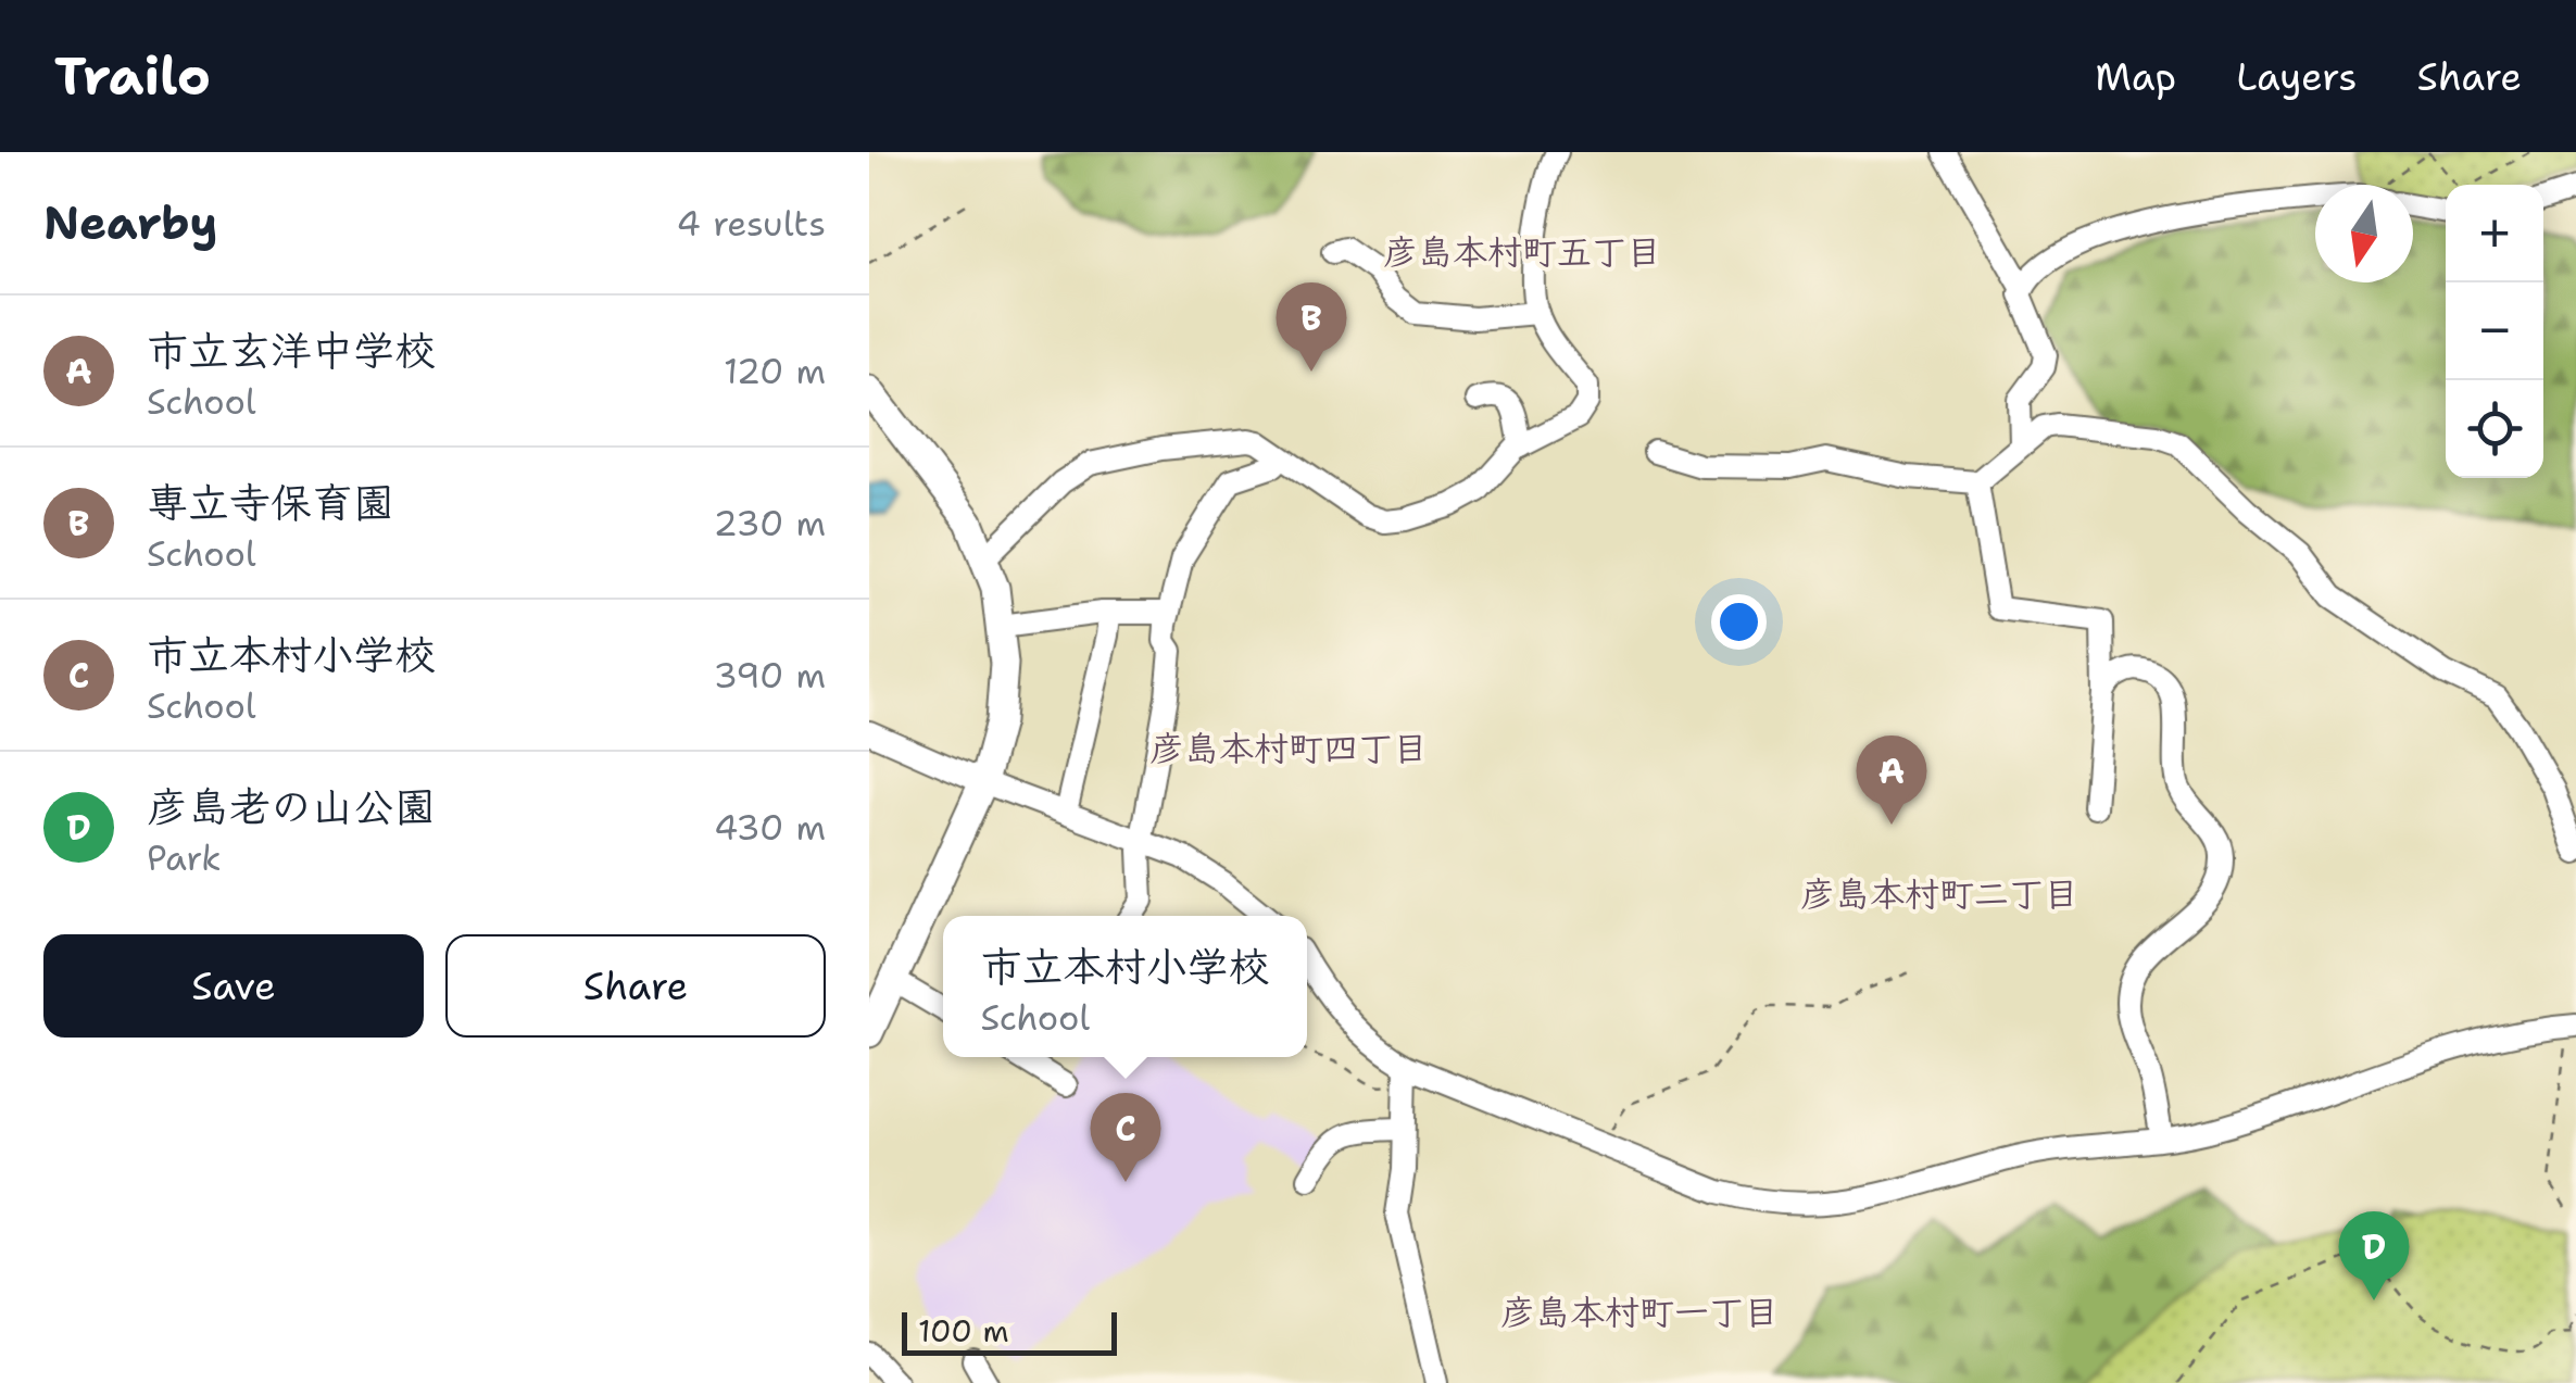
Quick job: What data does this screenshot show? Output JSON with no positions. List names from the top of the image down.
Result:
{
  "districts": [
    "彦島本村町五丁目",
    "彦島本村町四丁目",
    "彦島本村町二丁目",
    "彦島本村町一丁目"
  ],
  "scale_bar": "100 m",
  "north": "bottom",
  "page": {
    "header": "Trailo",
    "nav": ["Map", "Layers", "Share"],
    "heading": ["Nearby", "4 results"],
    "map_buttons": ["+", "−"],
    "pins": [
      "B",
      "A",
      "C",
      "D"
    ],
    "list": [
      {
        "mark": "A",
        "name": "市立玄洋中学校",
        "note": "School",
        "value": "120 m"
      },
      {
        "mark": "B",
        "name": "専立寺保育園",
        "note": "School",
        "value": "230 m"
      },
      {
        "mark": "C",
        "name": "市立本村小学校",
        "note": "School",
        "value": "390 m"
      },
      {
        "mark": "D",
        "name": "彦島老の山公園",
        "note": "Park",
        "value": "430 m"
      }
    ],
    "buttons": ["Save", "Share"],
    "popup": ["市立本村小学校", "School"],
    "scale": "100 m"
  }
}
